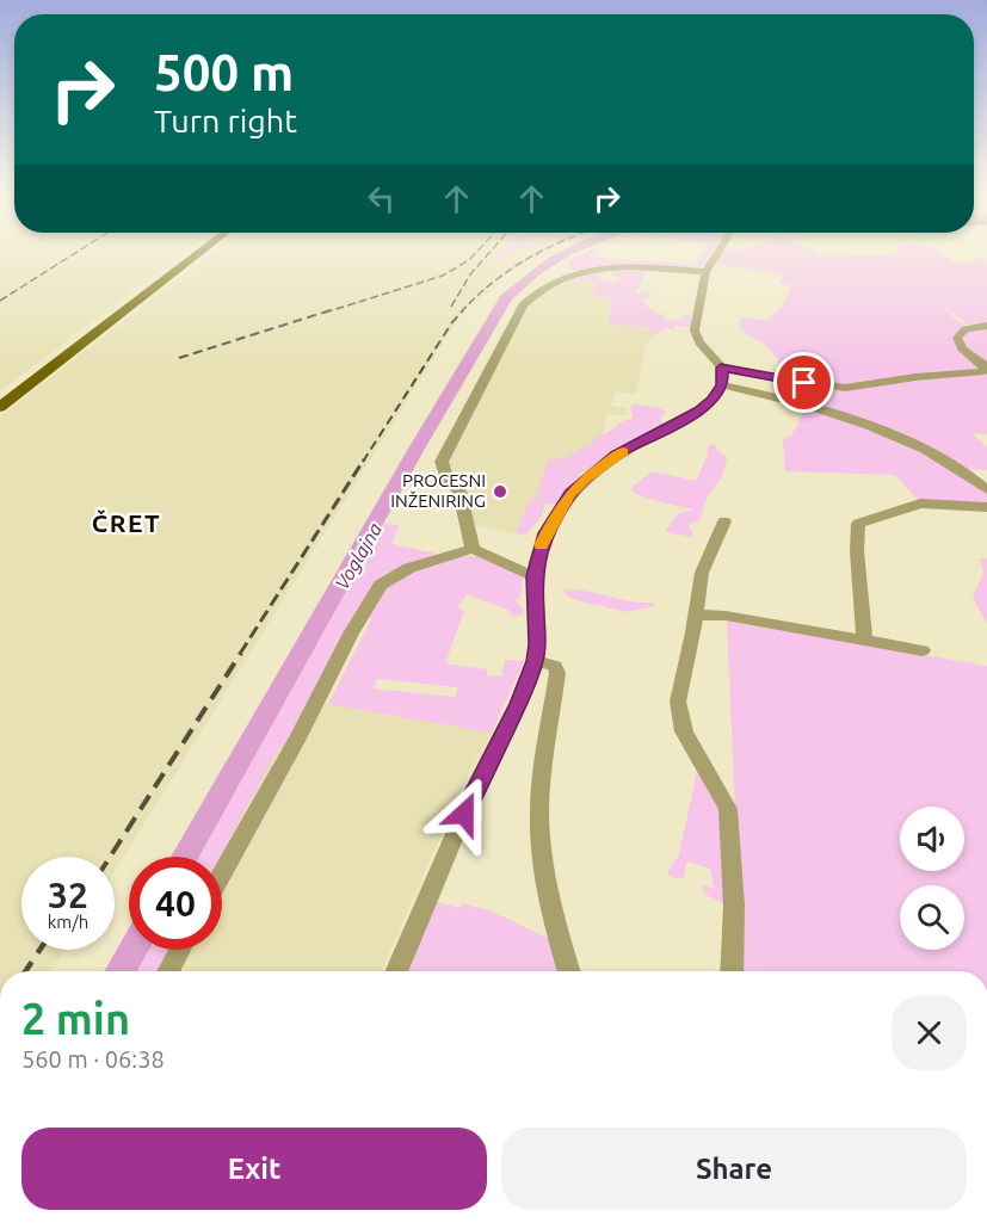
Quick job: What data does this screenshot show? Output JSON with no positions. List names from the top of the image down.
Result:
{
  "districts": ["ČRET"],
  "water": ["Voglajna"],
  "places": ["PROCESNI INŽENIRING"],
  "page": {
    "turn": ["500 m", "Turn right"],
    "speed": "32 km/h",
    "limit": "40",
    "heading": ["2 min", "560 m · 06:38"],
    "buttons": ["Exit", "Share"]
  }
}
